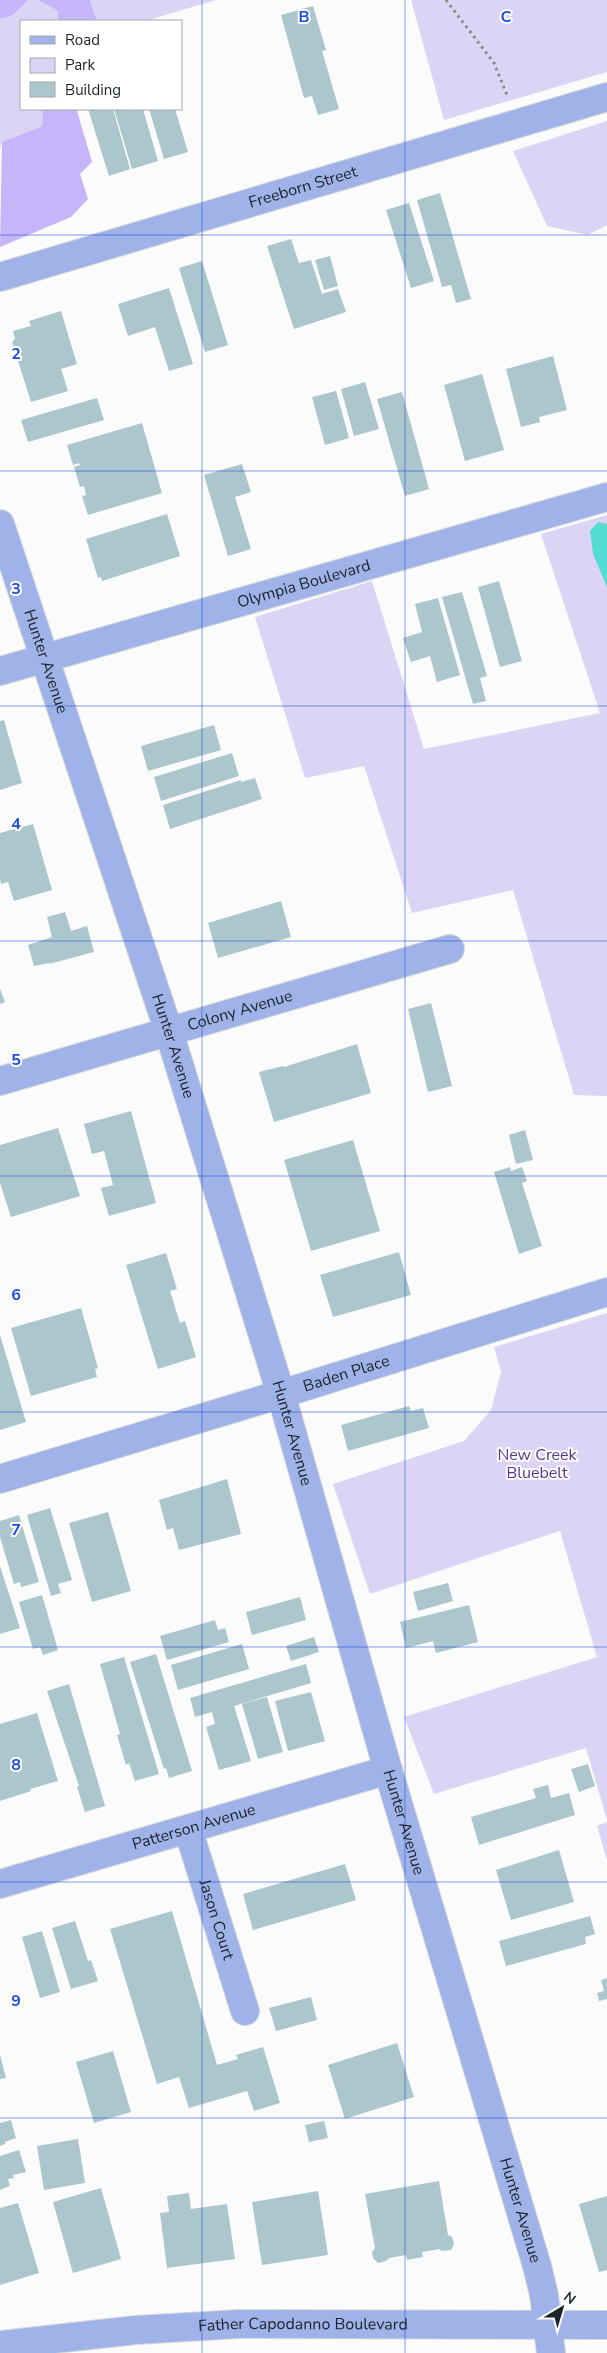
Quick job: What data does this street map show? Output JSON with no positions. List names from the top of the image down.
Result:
{
  "streets": {
    "street": [
      "Freeborn Street",
      "Olympia Boulevard",
      "Hunter Avenue",
      "Colony Avenue",
      "Baden Place",
      "Patterson Avenue",
      "Jason Court",
      "Father Capodanno Boulevard"
    ]
  },
  "crossings": [
    ["Olympia Boulevard", "Hunter Avenue"],
    ["Hunter Avenue", "Colony Avenue"],
    ["Hunter Avenue", "Baden Place"],
    ["Hunter Avenue", "Patterson Avenue"],
    ["Hunter Avenue", "Father Capodanno Boulevard"],
    ["Patterson Avenue", "Jason Court"]
  ],
  "parks": ["New Creek Bluebelt"],
  "legend": ["Road", "Park", "Building"],
  "north": "top right",
  "grid": {
    "columns": ["B", "C"],
    "rows": [
      "2",
      "3",
      "4",
      "5",
      "6",
      "7",
      "8",
      "9"
    ]
  }
}
